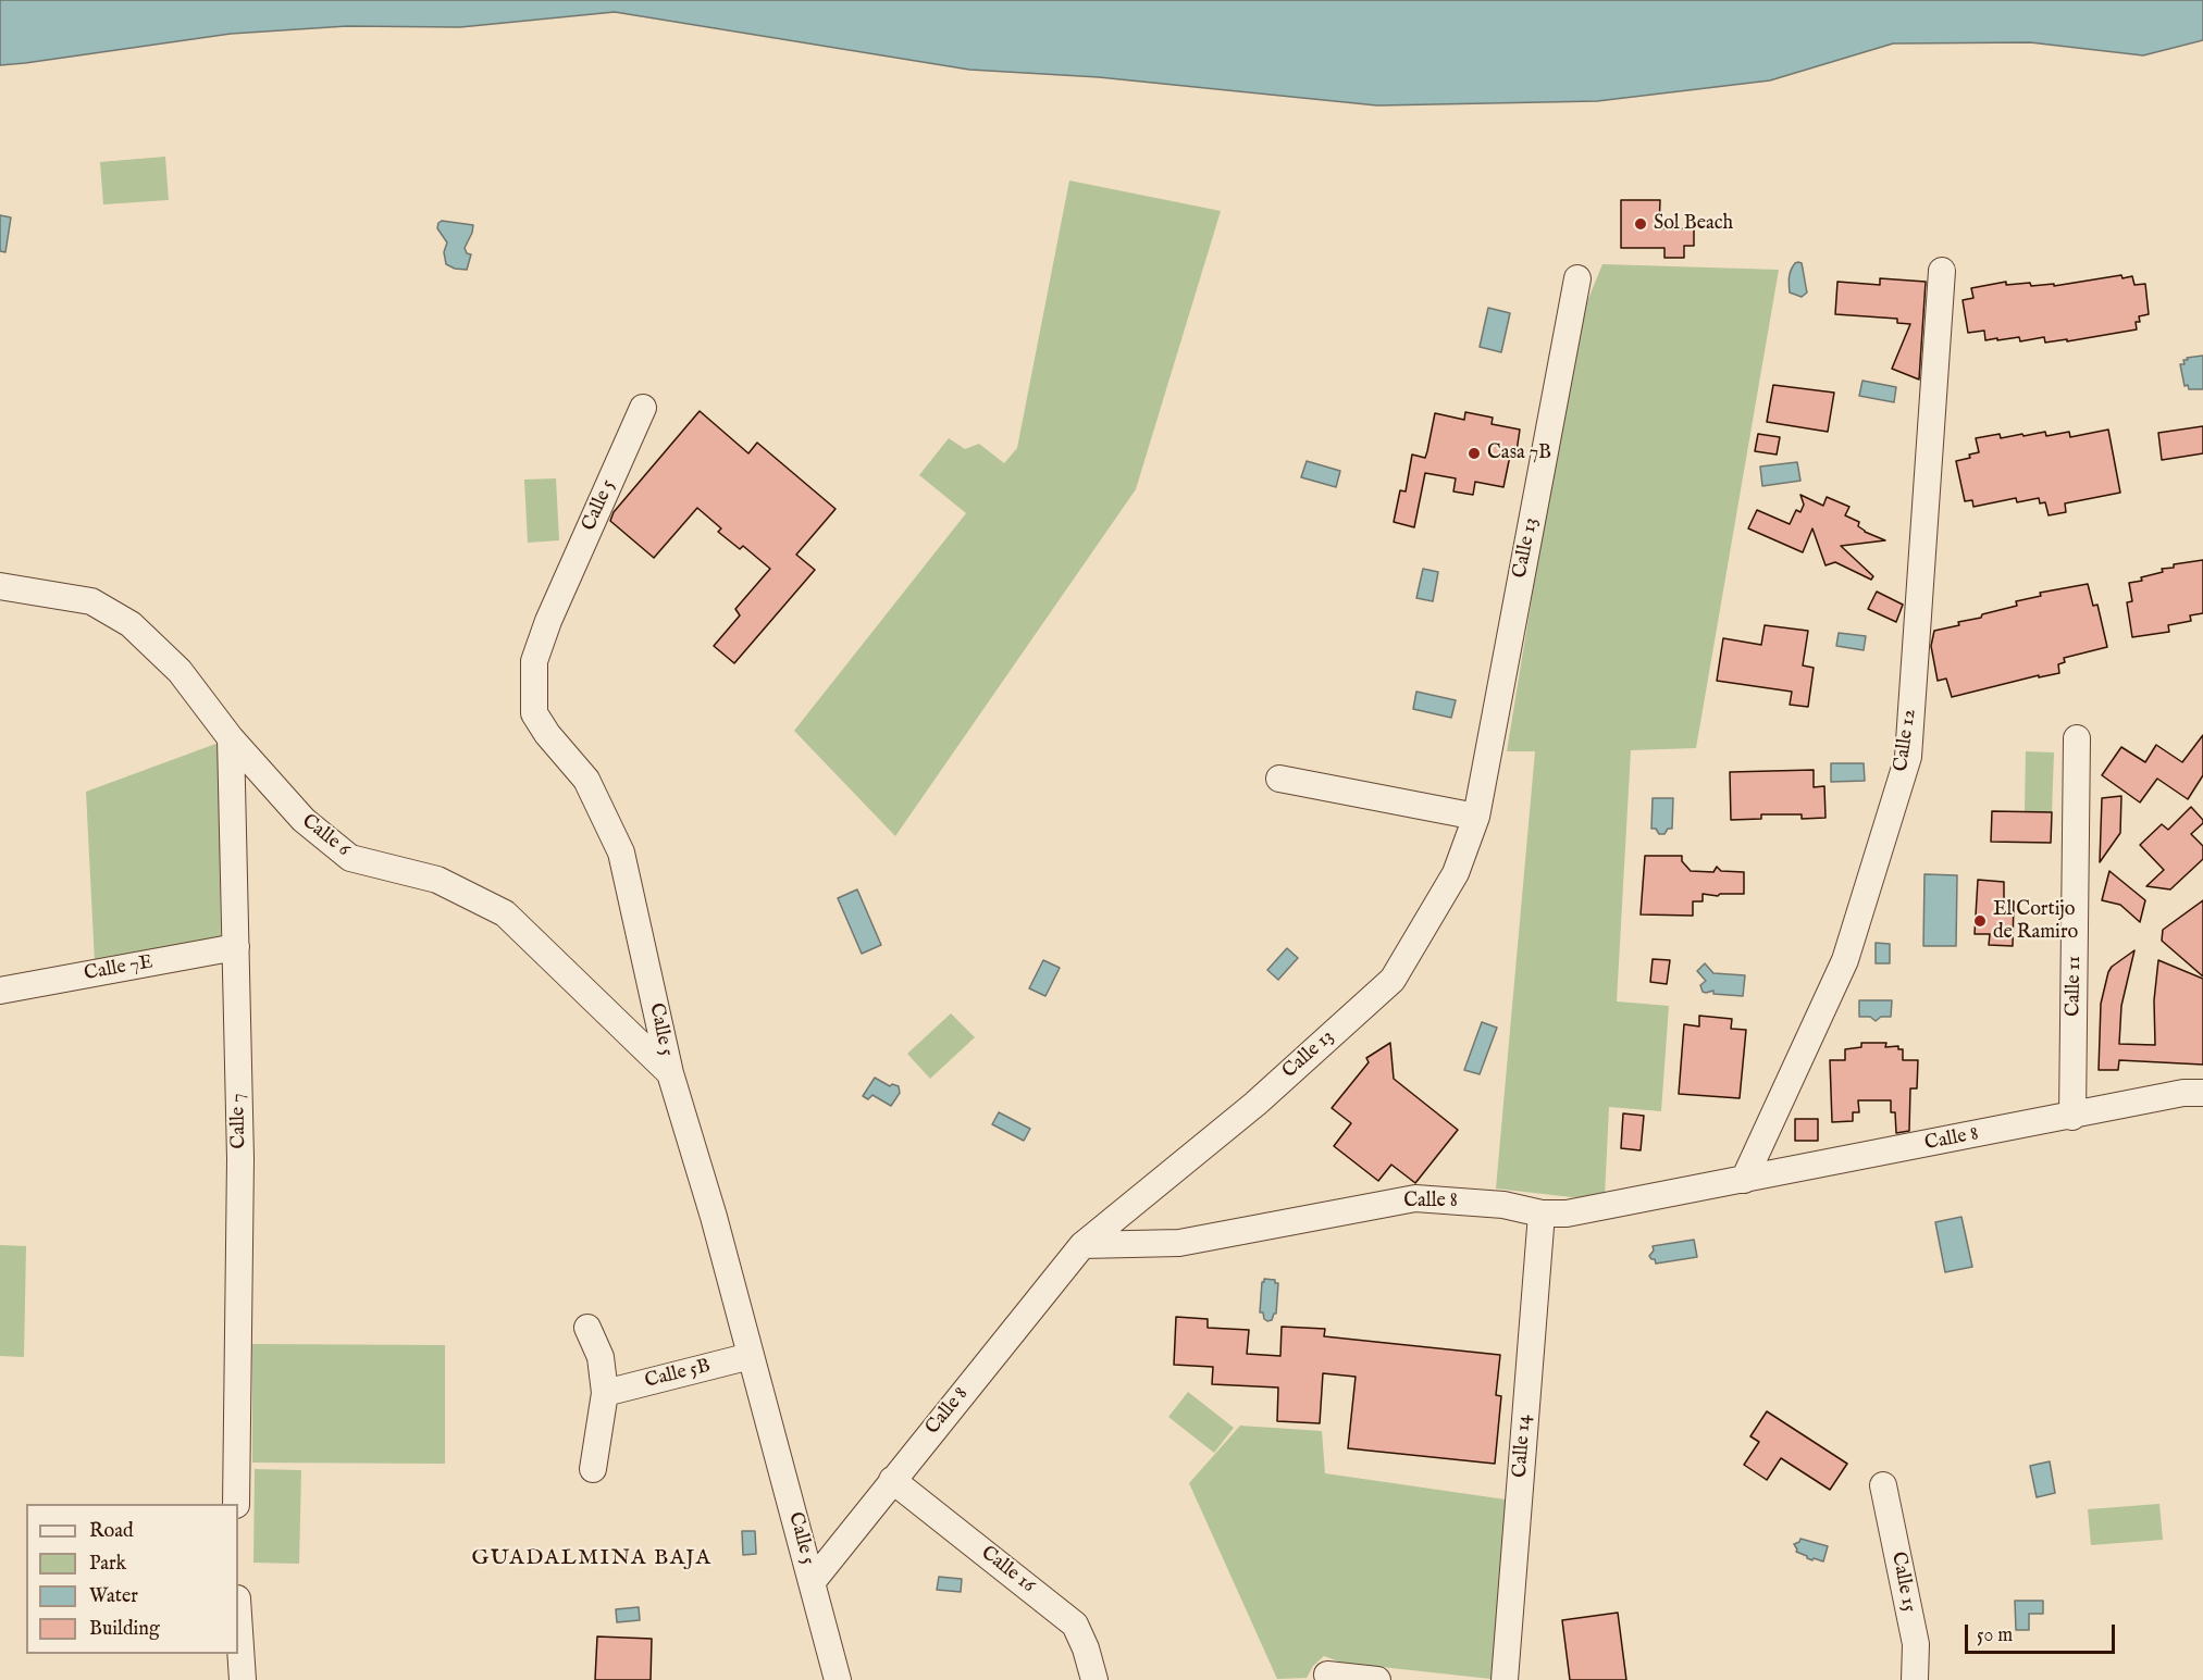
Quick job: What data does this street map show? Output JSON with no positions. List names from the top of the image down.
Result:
{
  "streets": {
    "street": [
      "Calle 5",
      "Calle 13",
      "Calle 12",
      "Calle 6",
      "Calle 7E",
      "Calle 11",
      "Calle 7",
      "Calle 8",
      "Calle 5B",
      "Calle 14",
      "Calle 16",
      "Calle 15"
    ]
  },
  "crossings": [
    ["Calle 5", "Calle 6"],
    ["Calle 5", "Calle 8"],
    ["Calle 5", "Calle 5B"],
    ["Calle 13", "Calle 8"],
    ["Calle 12", "Calle 8"],
    ["Calle 6", "Calle 7"],
    ["Calle 7E", "Calle 7"],
    ["Calle 11", "Calle 8"],
    ["Calle 8", "Calle 14"],
    ["Calle 8", "Calle 16"]
  ],
  "districts": ["GUADALMINA BAJA"],
  "places": ["Sol Beach", "Casa 7B", "El Cortijo de Ramiro"],
  "legend": [
    "Road",
    "Park",
    "Water",
    "Building"
  ],
  "scale_bar": "50 m"
}
